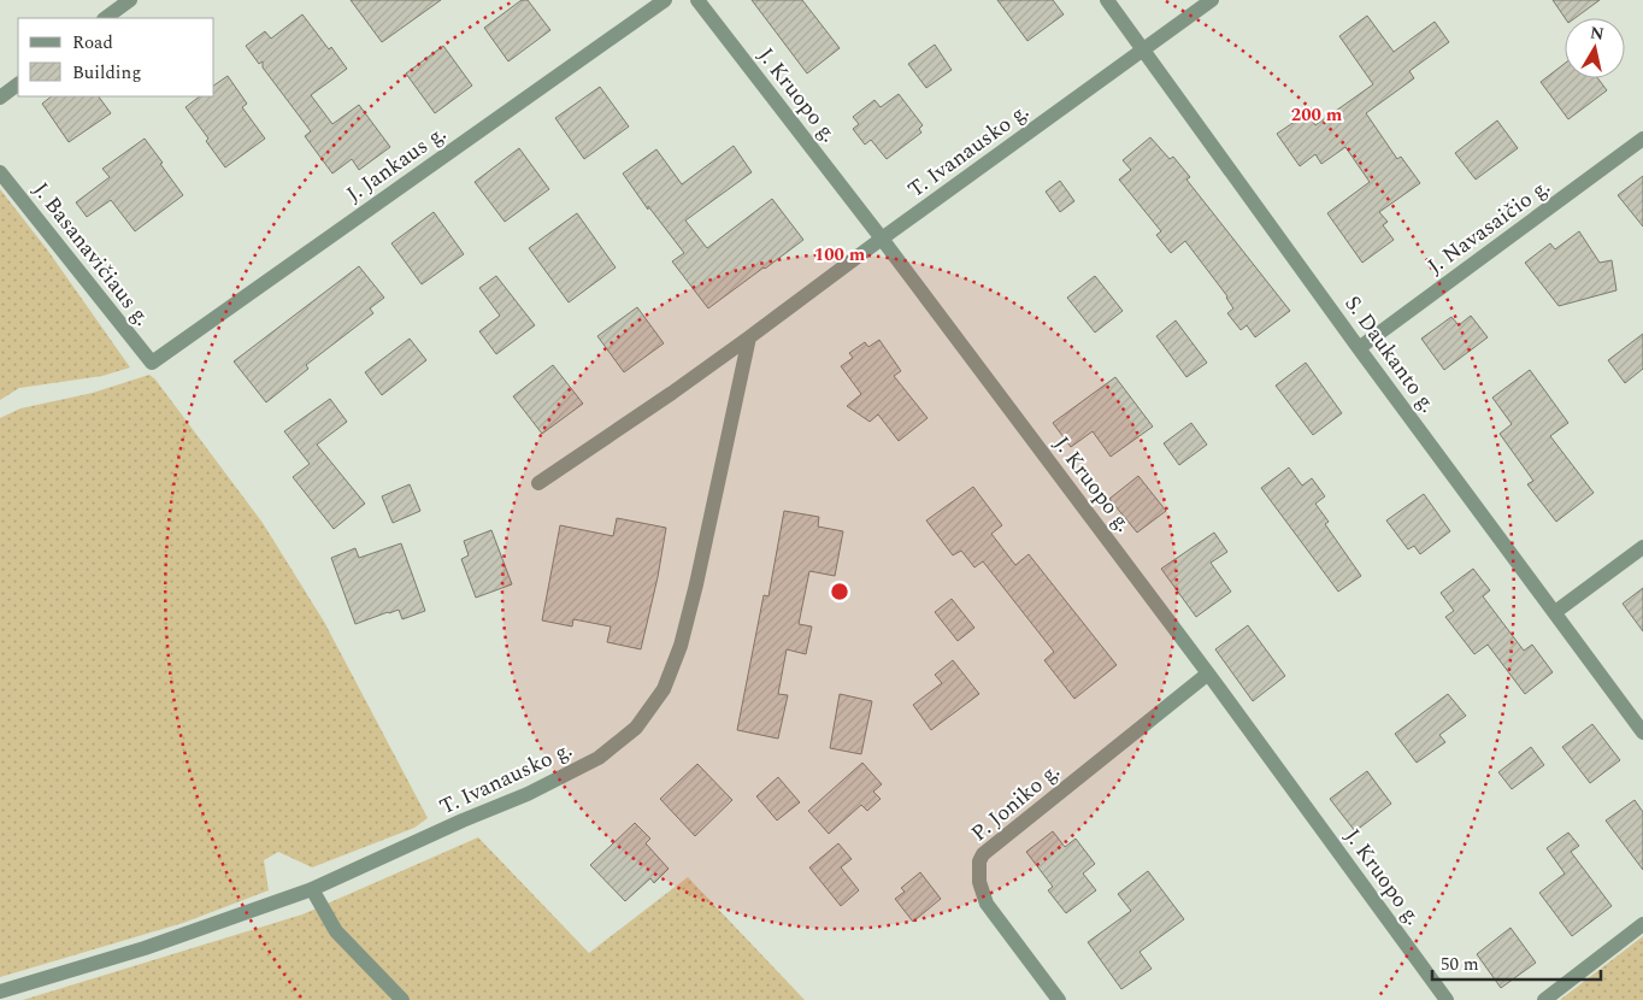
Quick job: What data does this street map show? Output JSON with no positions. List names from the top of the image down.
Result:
{
  "streets": {
    "street": [
      "J. Kruopo g.",
      "T. Ivanausko g.",
      "J. Jankaus g.",
      "J. Navasaičio g.",
      "J. Basanavičiaus g.",
      "S. Daukanto g.",
      "P. Joniko g."
    ]
  },
  "crossings": [
    ["J. Kruopo g.", "T. Ivanausko g."],
    ["J. Kruopo g.", "P. Joniko g."],
    ["T. Ivanausko g.", "S. Daukanto g."],
    ["J. Jankaus g.", "J. Basanavičiaus g."],
    ["J. Navasaičio g.", "S. Daukanto g."]
  ],
  "legend": ["Road", "Building"],
  "scale_bar": "50 m",
  "north": "top",
  "rings": ["200 m", "100 m"]
}
